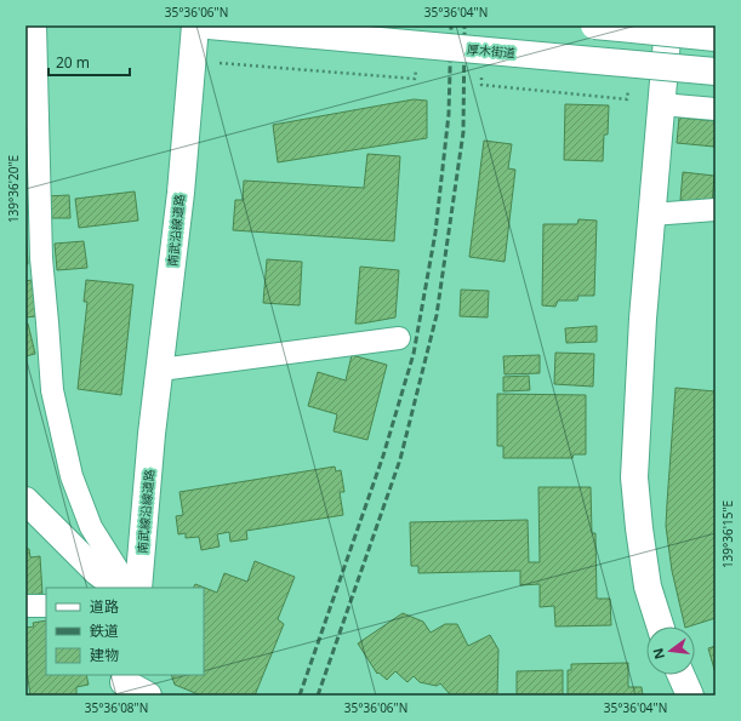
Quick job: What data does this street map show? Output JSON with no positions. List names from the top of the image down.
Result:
{
  "streets": {
    "main road": ["厚木街道", "南武沿線道路", "南武線沿線道路"]
  },
  "crossings": [
    ["南武沿線道路", "南武線沿線道路"]
  ],
  "legend": ["道路", "鉄道", "建物"],
  "scale_bar": "20 m",
  "north": "left",
  "coordinates": [
    "35°36'06\"N",
    "35°36'04\"N",
    "139°36'20\"E",
    "139°36'15\"E",
    "35°36'08\"N"
  ]
}
